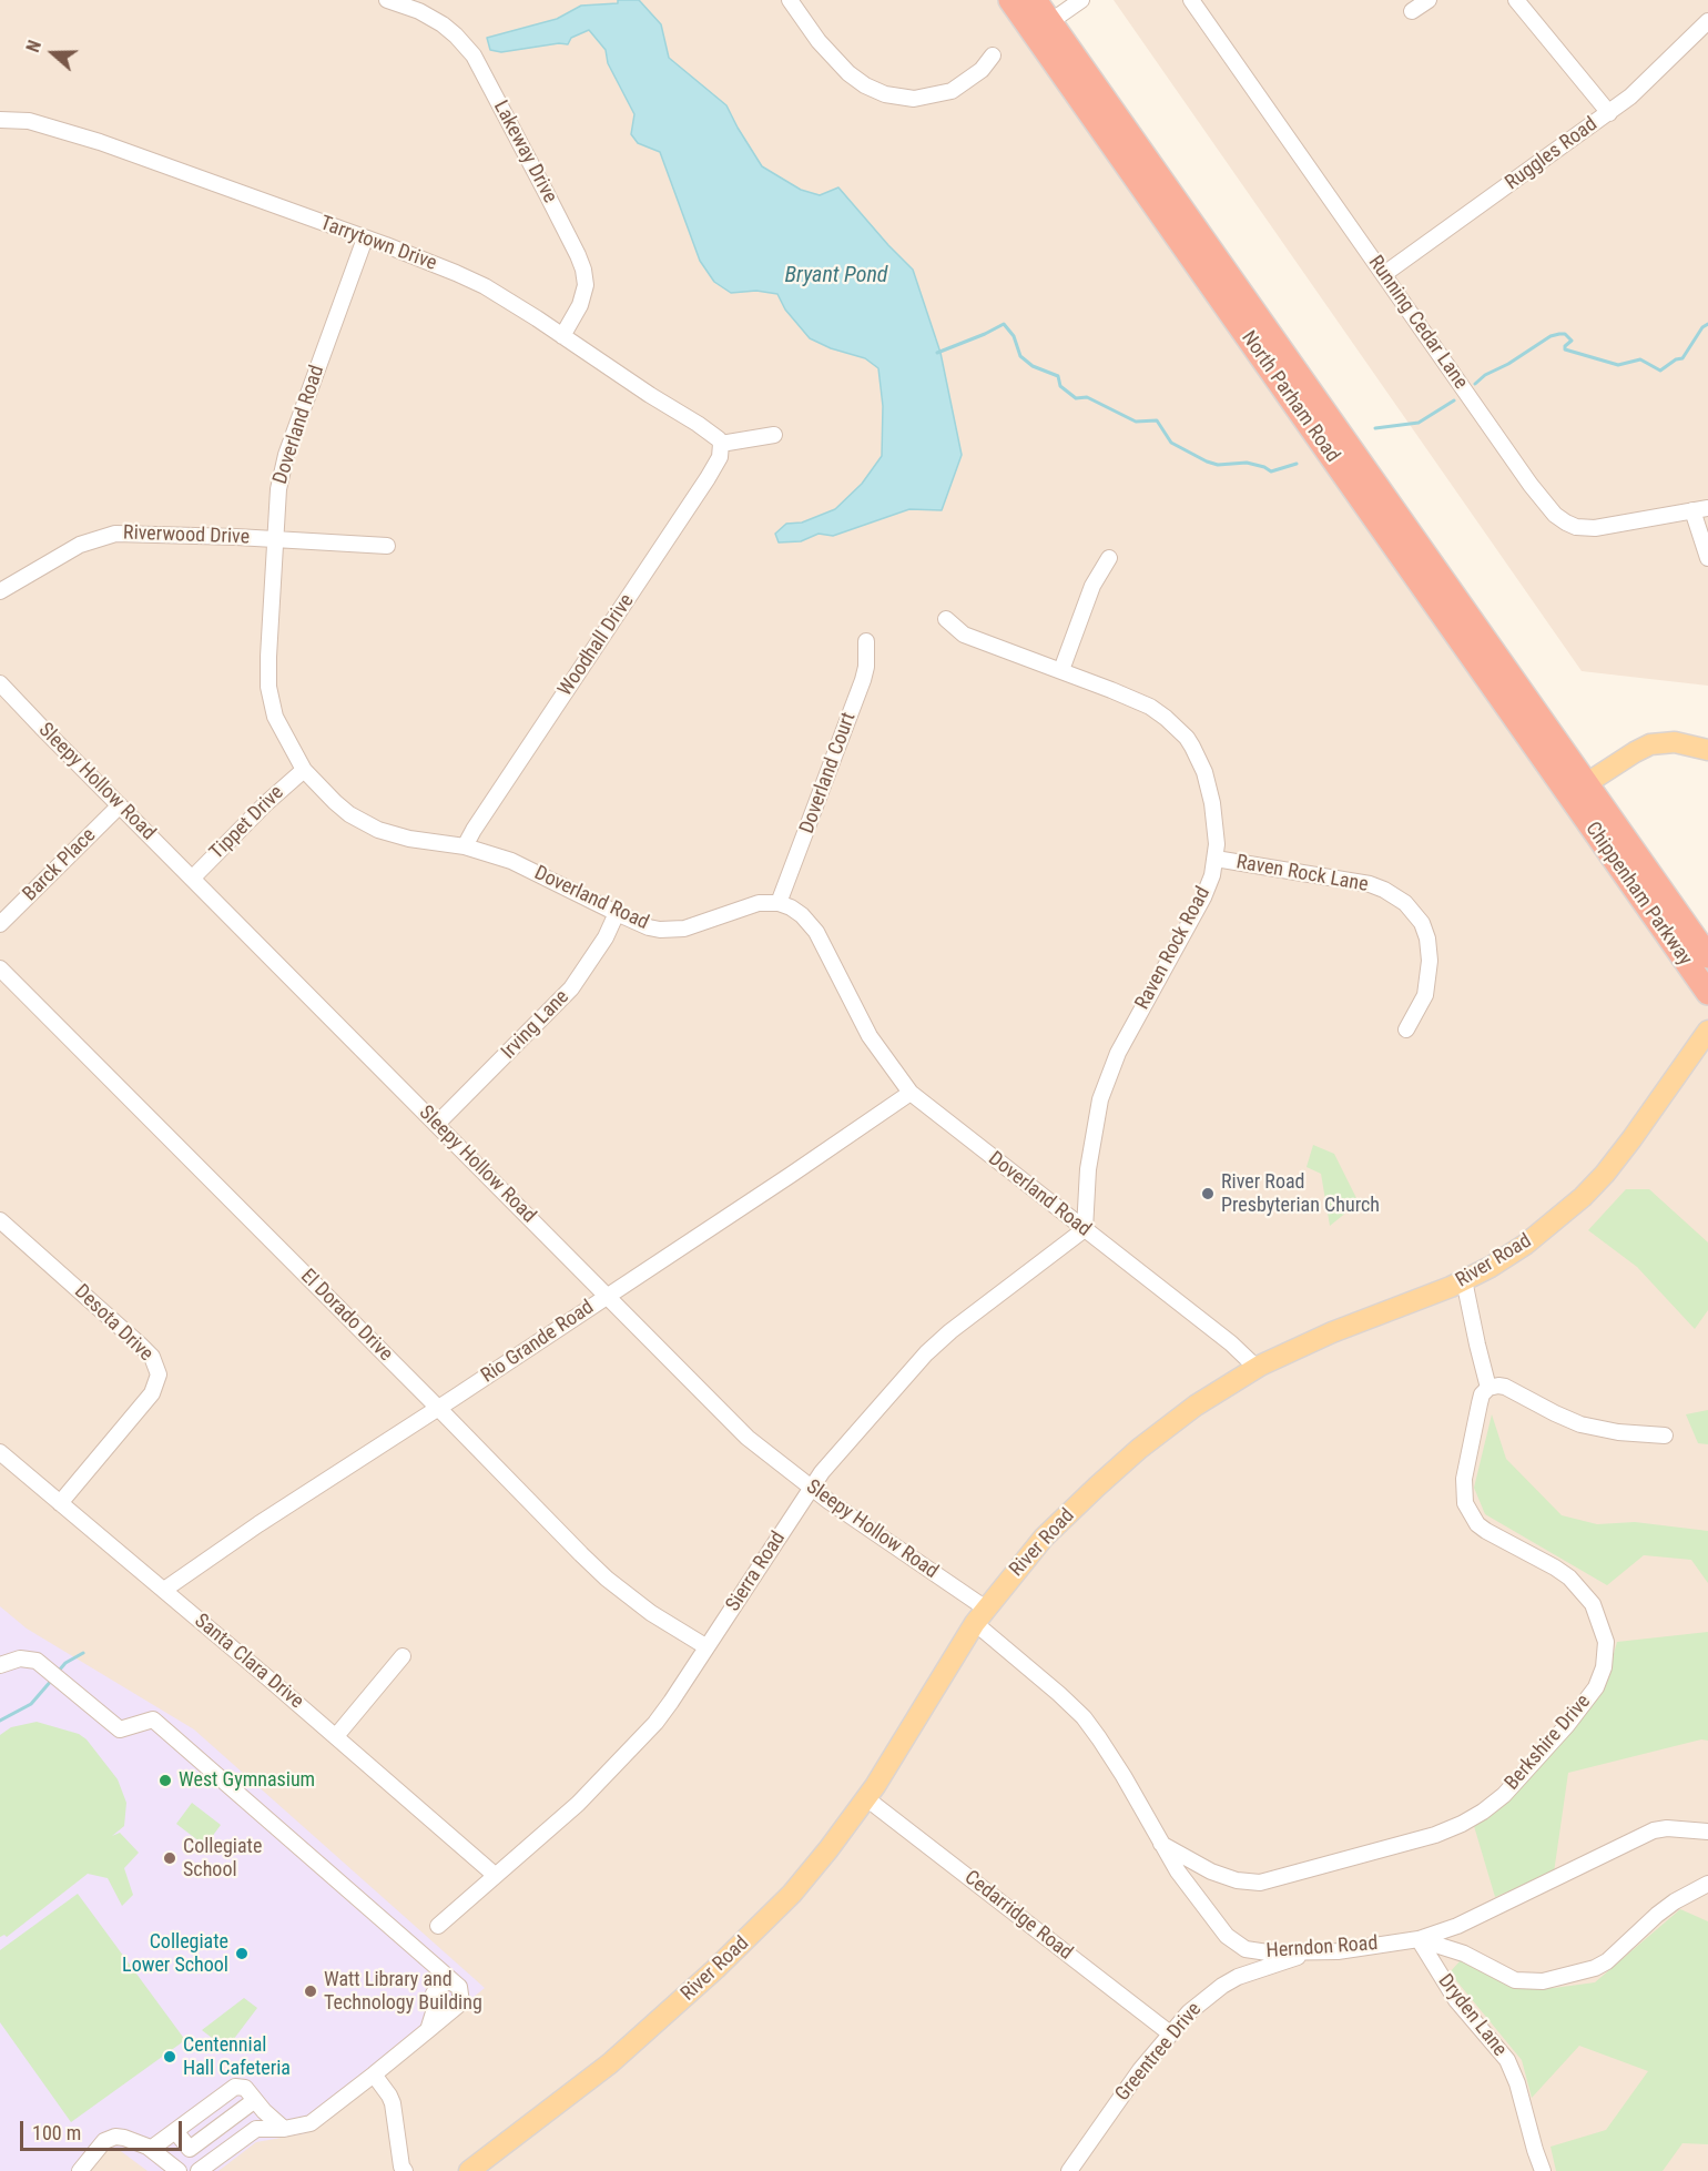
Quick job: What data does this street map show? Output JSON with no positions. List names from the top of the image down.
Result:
{
  "streets": {
    "highway": ["North Parham Road", "Chippenham Parkway"],
    "main road": ["River Road"],
    "street": [
      "Lakeway Drive",
      "Ruggles Road",
      "Tarrytown Drive",
      "Running Cedar Lane",
      "Doverland Road",
      "Riverwood Drive",
      "Woodhall Drive",
      "Doverland Court",
      "Sleepy Hollow Road",
      "Tippet Drive",
      "Barck Place",
      "Raven Rock Lane",
      "Raven Rock Road",
      "Irving Lane",
      "El Dorado Drive",
      "Desota Drive",
      "Rio Grande Road",
      "Sierra Road",
      "Santa Clara Drive",
      "Berkshire Drive",
      "Cedarridge Road",
      "Herndon Road",
      "Dryden Lane",
      "Greentree Drive"
    ]
  },
  "crossings": [
    ["Lakeway Drive", "Tarrytown Drive"],
    ["Ruggles Road", "Running Cedar Lane"],
    ["Tarrytown Drive", "Doverland Road"],
    ["Tarrytown Drive", "Woodhall Drive"],
    ["North Parham Road", "Chippenham Parkway"],
    ["Doverland Road", "Riverwood Drive"],
    ["Doverland Road", "Woodhall Drive"],
    ["Doverland Road", "Doverland Court"],
    ["Doverland Road", "Tippet Drive"],
    ["Doverland Road", "Raven Rock Road"],
    ["Doverland Road", "Irving Lane"],
    ["Doverland Road", "River Road"],
    ["Doverland Road", "Rio Grande Road"],
    ["Doverland Road", "Sierra Road"],
    ["Sleepy Hollow Road", "Tippet Drive"],
    ["Sleepy Hollow Road", "Barck Place"],
    ["Sleepy Hollow Road", "Irving Lane"],
    ["Sleepy Hollow Road", "River Road"],
    ["Sleepy Hollow Road", "Rio Grande Road"],
    ["Sleepy Hollow Road", "Sierra Road"],
    ["Sleepy Hollow Road", "Herndon Road"],
    ["Raven Rock Lane", "Raven Rock Road"],
    ["Raven Rock Road", "Sierra Road"],
    ["River Road", "Cedarridge Road"],
    ["River Road", "Herndon Road"],
    ["El Dorado Drive", "Rio Grande Road"],
    ["El Dorado Drive", "Sierra Road"],
    ["Desota Drive", "Santa Clara Drive"],
    ["Rio Grande Road", "Santa Clara Drive"],
    ["Sierra Road", "Santa Clara Drive"],
    ["Berkshire Drive", "Herndon Road"],
    ["Cedarridge Road", "Greentree Drive"],
    ["Herndon Road", "Dryden Lane"],
    ["Herndon Road", "Greentree Drive"]
  ],
  "water": ["Bryant Pond"],
  "places": [
    "River Road Presbyterian Church",
    "West Gymnasium",
    "Collegiate School",
    "Collegiate Lower School",
    "Watt Library and Technology Building",
    "Centennial Hall Cafeteria"
  ],
  "scale_bar": "100 m",
  "north": "left"
}
